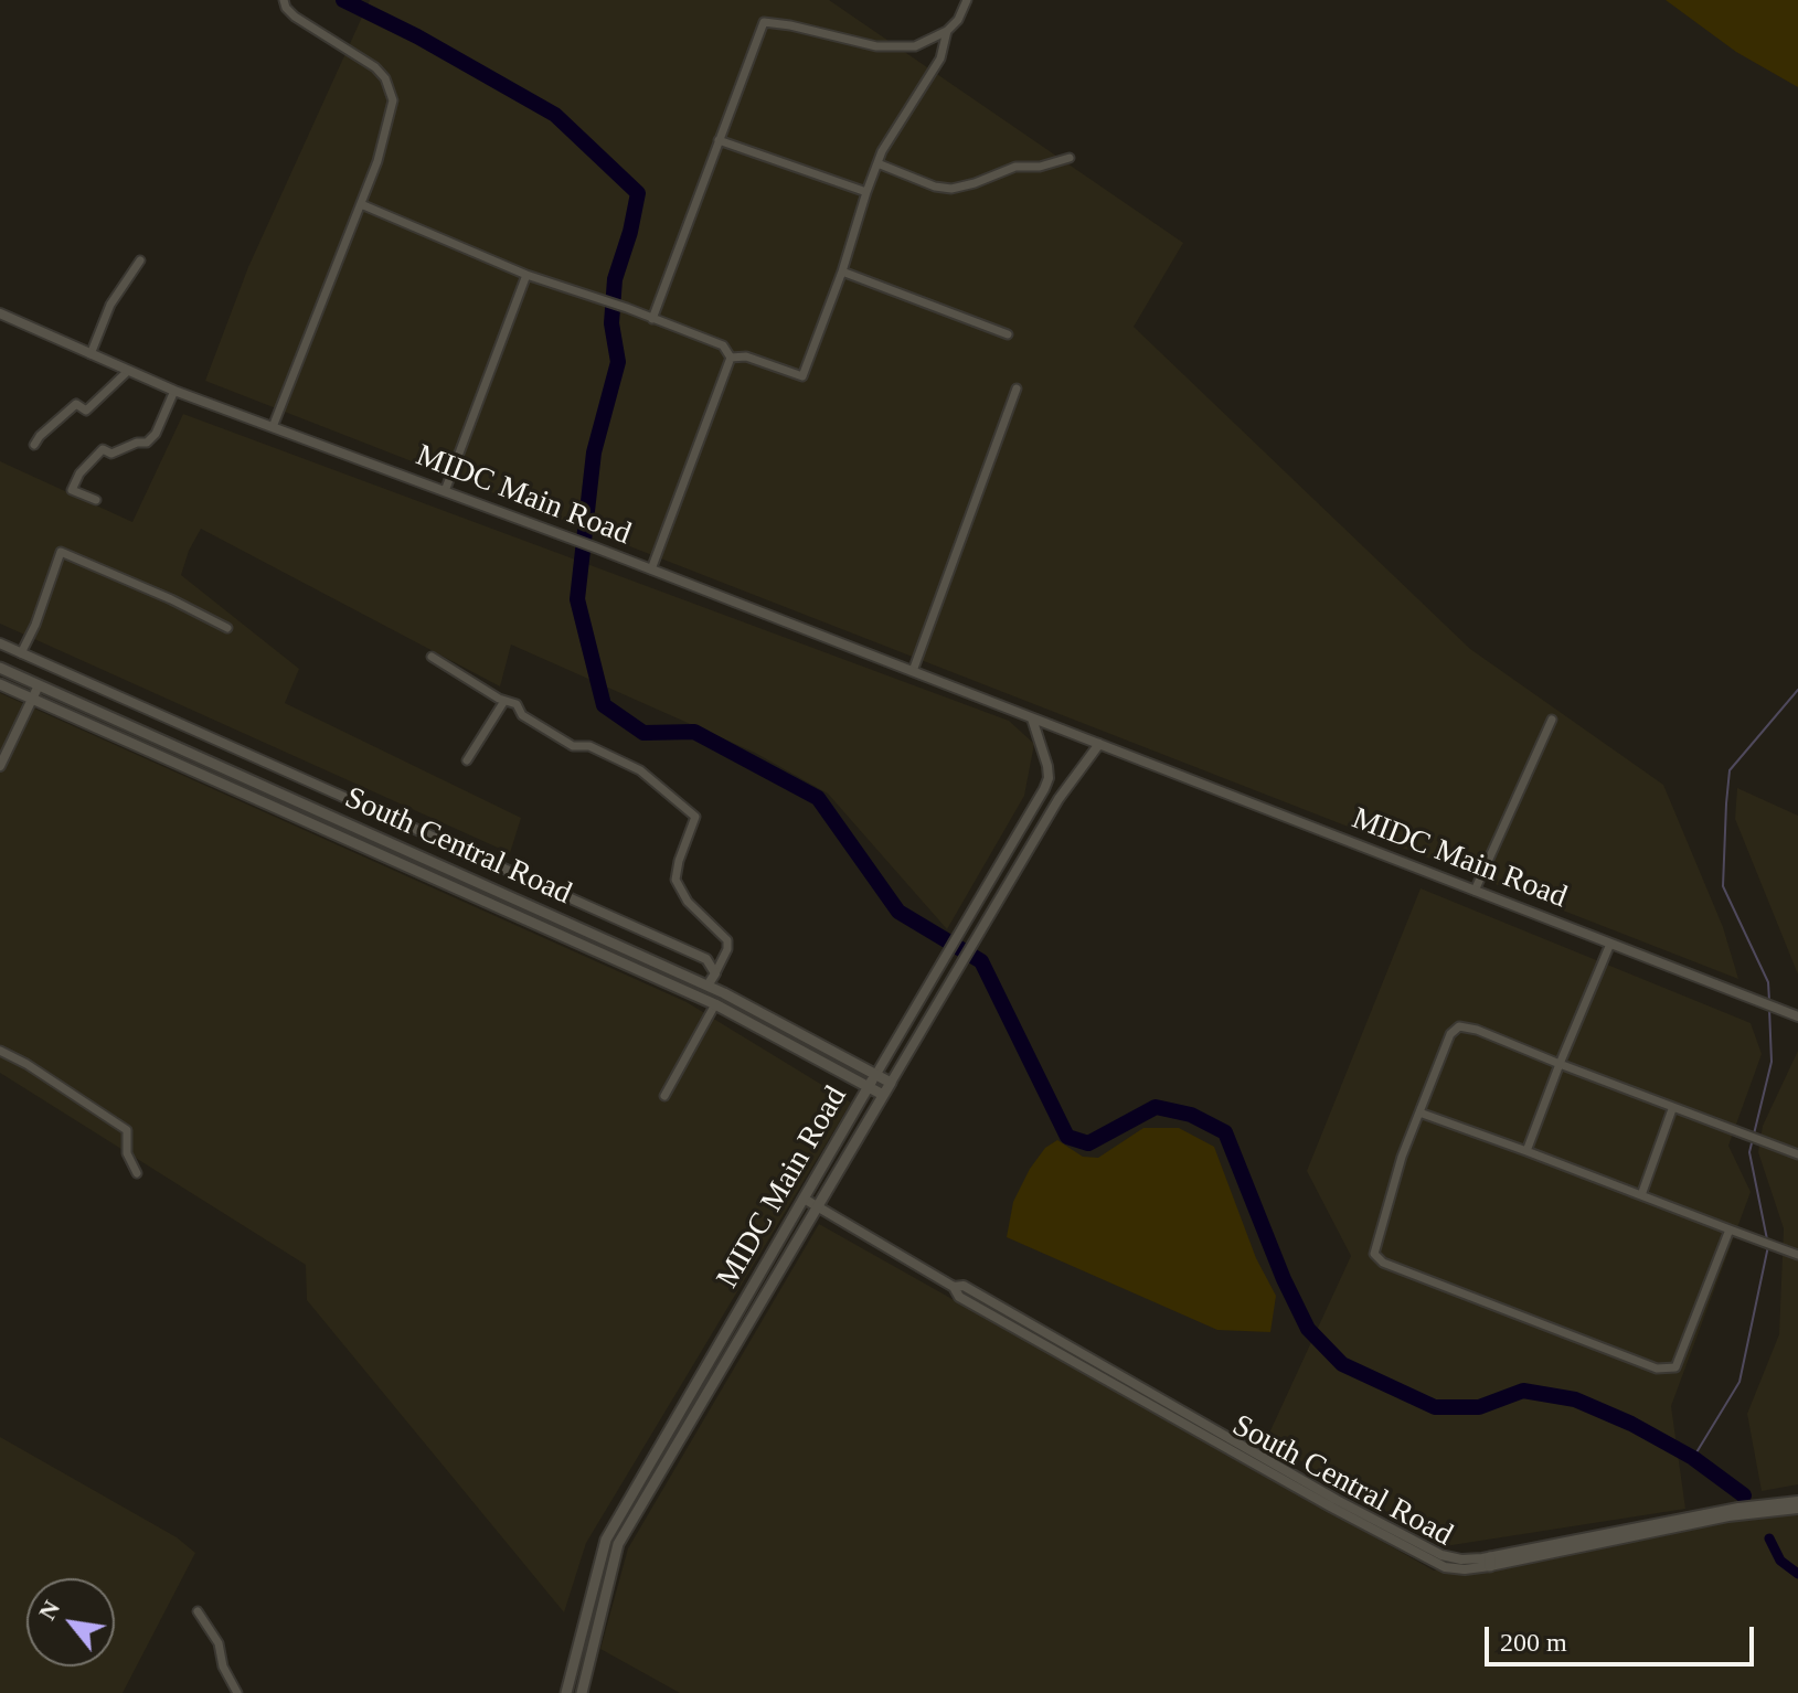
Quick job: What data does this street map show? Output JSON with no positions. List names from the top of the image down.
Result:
{
  "streets": {
    "main road": ["MIDC Main Road", "South Central Road"]
  },
  "crossings": [
    ["MIDC Main Road", "South Central Road"]
  ],
  "scale_bar": "200 m",
  "north": "top left"
}
